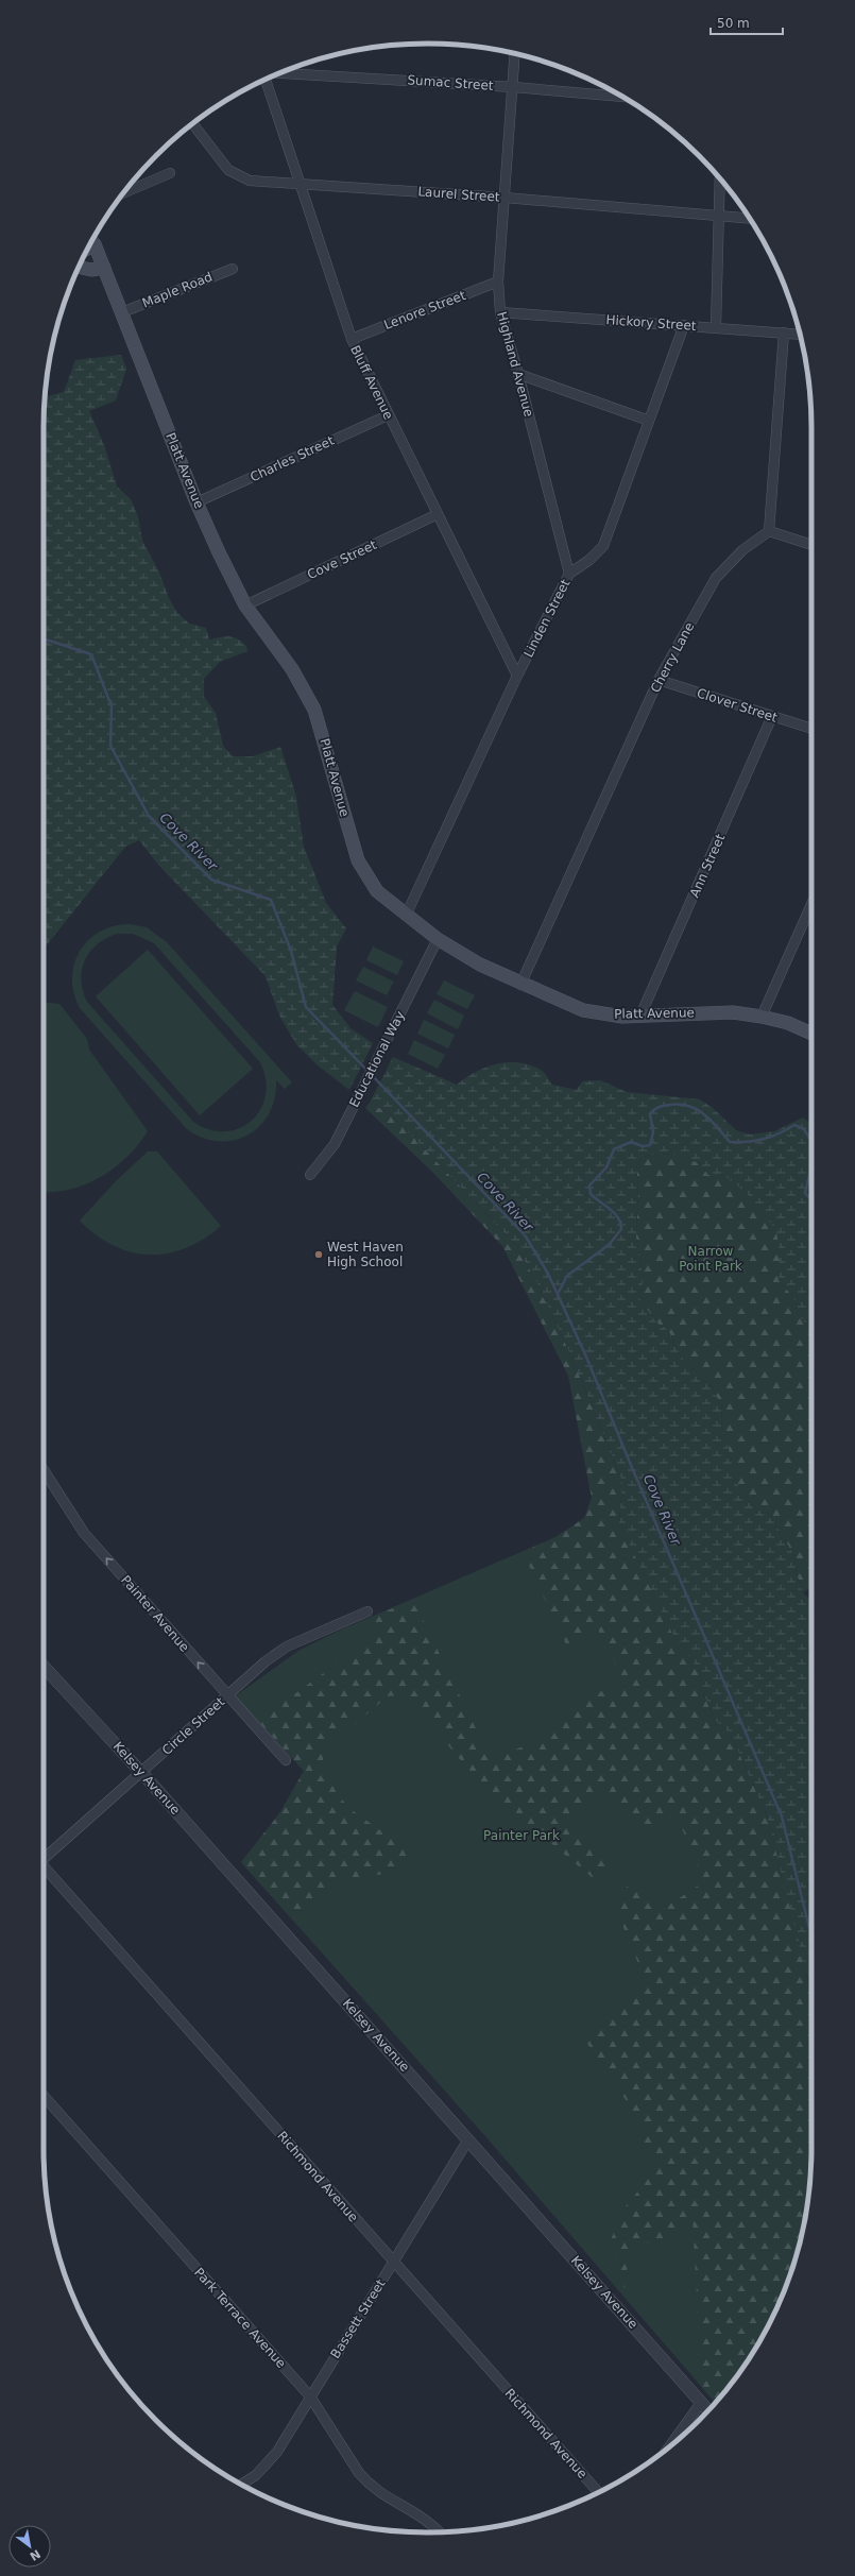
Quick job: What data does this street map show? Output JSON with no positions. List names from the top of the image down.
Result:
{
  "streets": {
    "main road": ["Platt Avenue"],
    "street": [
      "Sumac Street",
      "Laurel Street",
      "Maple Road",
      "Lenore Street",
      "Hickory Street",
      "Highland Avenue",
      "Bluff Avenue",
      "Charles Street",
      "Cove Street",
      "Linden Street",
      "Cherry Lane",
      "Clover Street",
      "Ann Street",
      "Educational Way",
      "Painter Avenue",
      "Circle Street",
      "Kelsey Avenue",
      "Richmond Avenue",
      "Park Terrace Avenue",
      "Bassett Street"
    ]
  },
  "crossings": [
    ["Sumac Street", "Highland Avenue"],
    ["Laurel Street", "Highland Avenue"],
    ["Laurel Street", "Bluff Avenue"],
    ["Maple Road", "Platt Avenue"],
    ["Lenore Street", "Highland Avenue"],
    ["Lenore Street", "Bluff Avenue"],
    ["Hickory Street", "Highland Avenue"],
    ["Hickory Street", "Linden Street"],
    ["Highland Avenue", "Linden Street"],
    ["Bluff Avenue", "Charles Street"],
    ["Bluff Avenue", "Cove Street"],
    ["Bluff Avenue", "Linden Street"],
    ["Charles Street", "Platt Avenue"],
    ["Platt Avenue", "Cove Street"],
    ["Platt Avenue", "Linden Street"],
    ["Platt Avenue", "Cherry Lane"],
    ["Platt Avenue", "Ann Street"],
    ["Platt Avenue", "Educational Way"],
    ["Cherry Lane", "Clover Street"],
    ["Clover Street", "Ann Street"],
    ["Painter Avenue", "Circle Street"],
    ["Circle Street", "Kelsey Avenue"],
    ["Kelsey Avenue", "Bassett Street"],
    ["Richmond Avenue", "Bassett Street"],
    ["Park Terrace Avenue", "Bassett Street"]
  ],
  "one_way": ["Painter Avenue"],
  "water": ["Cove River"],
  "parks": ["Narrow Point Park", "Painter Park"],
  "places": ["West Haven High School"],
  "scale_bar": "50 m",
  "north": "bottom right"
}
